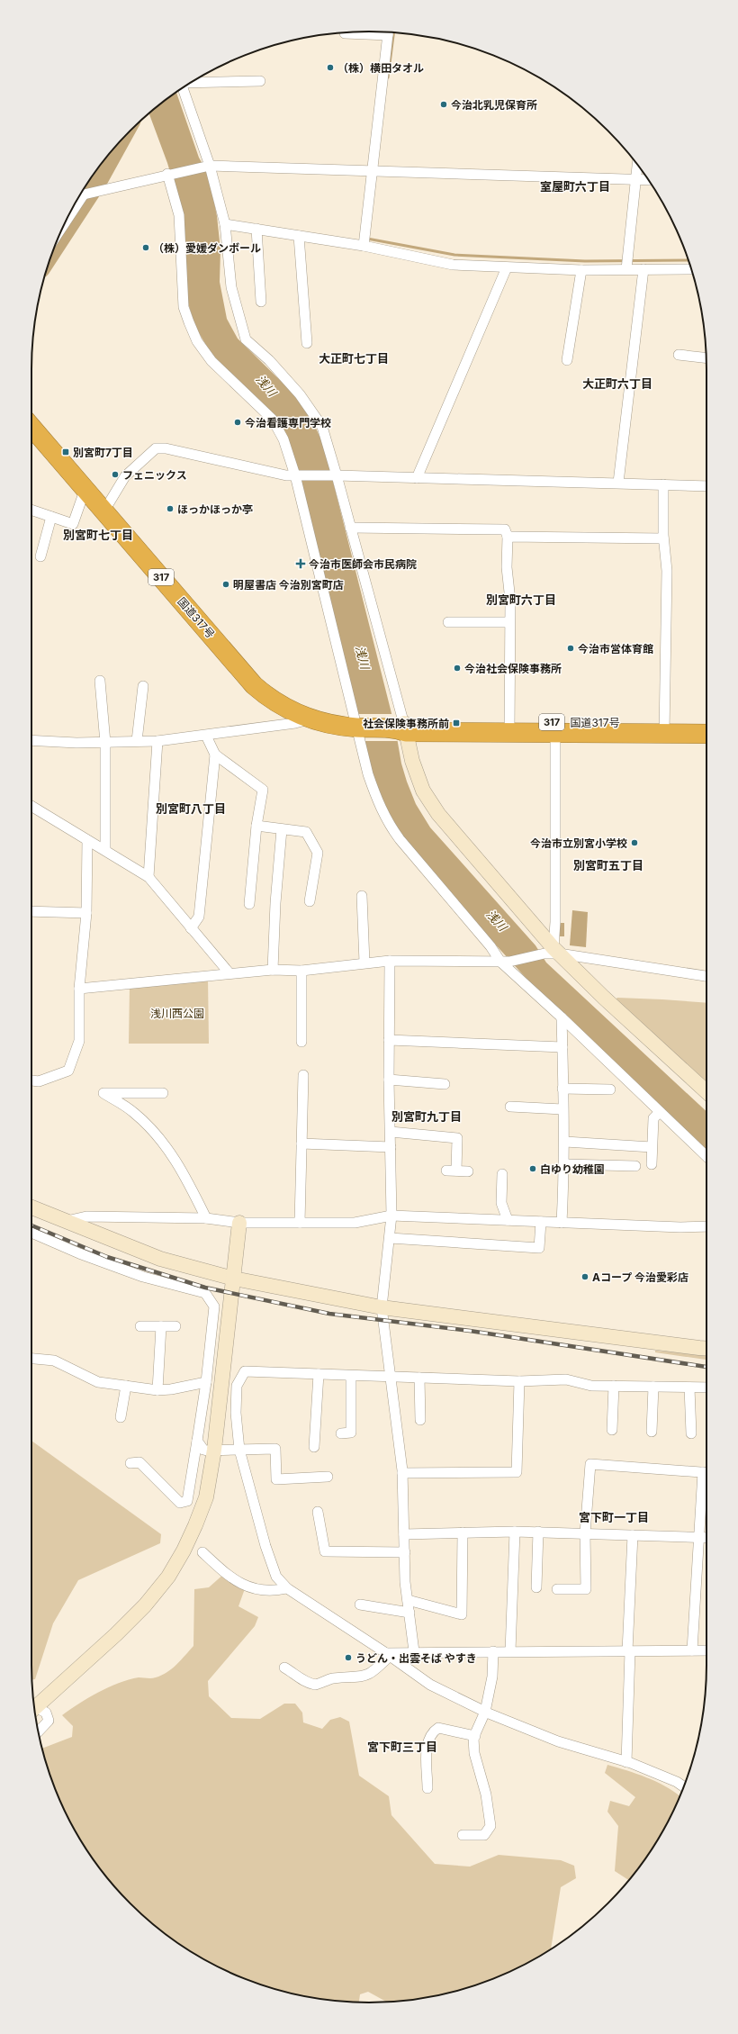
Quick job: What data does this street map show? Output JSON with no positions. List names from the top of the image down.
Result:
{
  "streets": {
    "highway": ["317", "国道317号"]
  },
  "districts": [
    "室屋町六丁目",
    "大正町七丁目",
    "大正町六丁目",
    "別宮町七丁目",
    "別宮町六丁目",
    "別宮町八丁目",
    "別宮町五丁目",
    "別宮町九丁目",
    "宮下町一丁目",
    "宮下町三丁目"
  ],
  "water": ["浅川"],
  "parks": ["浅川西公園"],
  "places": {
    "other": [
      "（株）横田タオル",
      "今治北乳児保育所",
      "（株）愛媛ダンボール",
      "今治看護専門学校",
      "フェニックス",
      "ほっかほっか亭",
      "明屋書店 今治別宮町店",
      "今治市営体育館",
      "今治社会保険事務所",
      "今治市立別宮小学校",
      "白ゆり幼稚園",
      "Aコープ 今治愛彩店",
      "うどん・出雲そば やすき"
    ],
    "transit": ["別宮町7丁目", "社会保険事務所前"],
    "health": ["今治市医師会市民病院"]
  }
}
